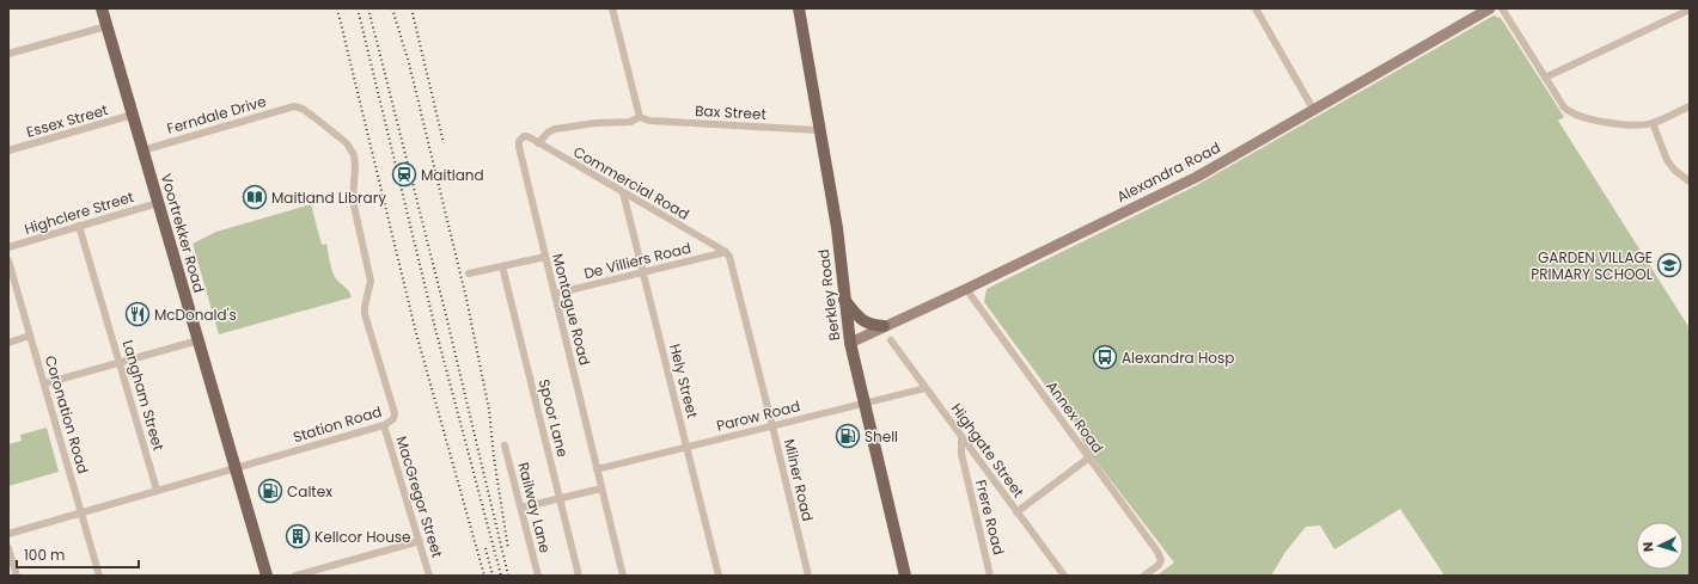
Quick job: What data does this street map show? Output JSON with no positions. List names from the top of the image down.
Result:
{
  "streets": {
    "main road": ["Voortrekker Road", "Berkley Road"],
    "street": [
      "Bax Street",
      "Ferndale Drive",
      "Essex Street",
      "Alexandra Road",
      "Commercial Road",
      "Highclere Street",
      "De Villiers Road",
      "Montague Road",
      "Hely Street",
      "Langham Street",
      "Coronation Road",
      "Parow Road",
      "Annex Road",
      "Spoor Lane",
      "Station Road",
      "Highgate Street",
      "Milner Road",
      "MacGregor Street",
      "Railway Lane",
      "Frere Road"
    ]
  },
  "crossings": [
    ["Bax Street", "Berkley Road"],
    ["Ferndale Drive", "Voortrekker Road"],
    ["Ferndale Drive", "Station Road"],
    ["Essex Street", "Voortrekker Road"],
    ["Alexandra Road", "Berkley Road"],
    ["Alexandra Road", "Annex Road"],
    ["Commercial Road", "De Villiers Road"],
    ["Commercial Road", "Montague Road"],
    ["Commercial Road", "Hely Street"],
    ["Commercial Road", "Milner Road"],
    ["Highclere Street", "Voortrekker Road"],
    ["Highclere Street", "Langham Street"],
    ["Voortrekker Road", "Station Road"],
    ["De Villiers Road", "Montague Road"],
    ["De Villiers Road", "Hely Street"],
    ["De Villiers Road", "Milner Road"],
    ["Berkley Road", "Parow Road"],
    ["Montague Road", "Parow Road"],
    ["Hely Street", "Parow Road"],
    ["Langham Street", "Station Road"],
    ["Coronation Road", "Station Road"],
    ["Parow Road", "Highgate Street"],
    ["Parow Road", "Milner Road"],
    ["Station Road", "MacGregor Street"],
    ["Highgate Street", "Frere Road"]
  ],
  "places": {
    "station": ["Maitland"],
    "library": ["Maitland Library"],
    "school or university": ["GARDEN VILLAGE PRIMARY SCHOOL"],
    "restaurant": ["McDonald's"],
    "bus stop": ["Alexandra Hosp"],
    "fuel station": ["Shell", "Caltex"],
    "building": ["Kellcor House"]
  },
  "scale_bar": "100 m",
  "north": "left"
}
